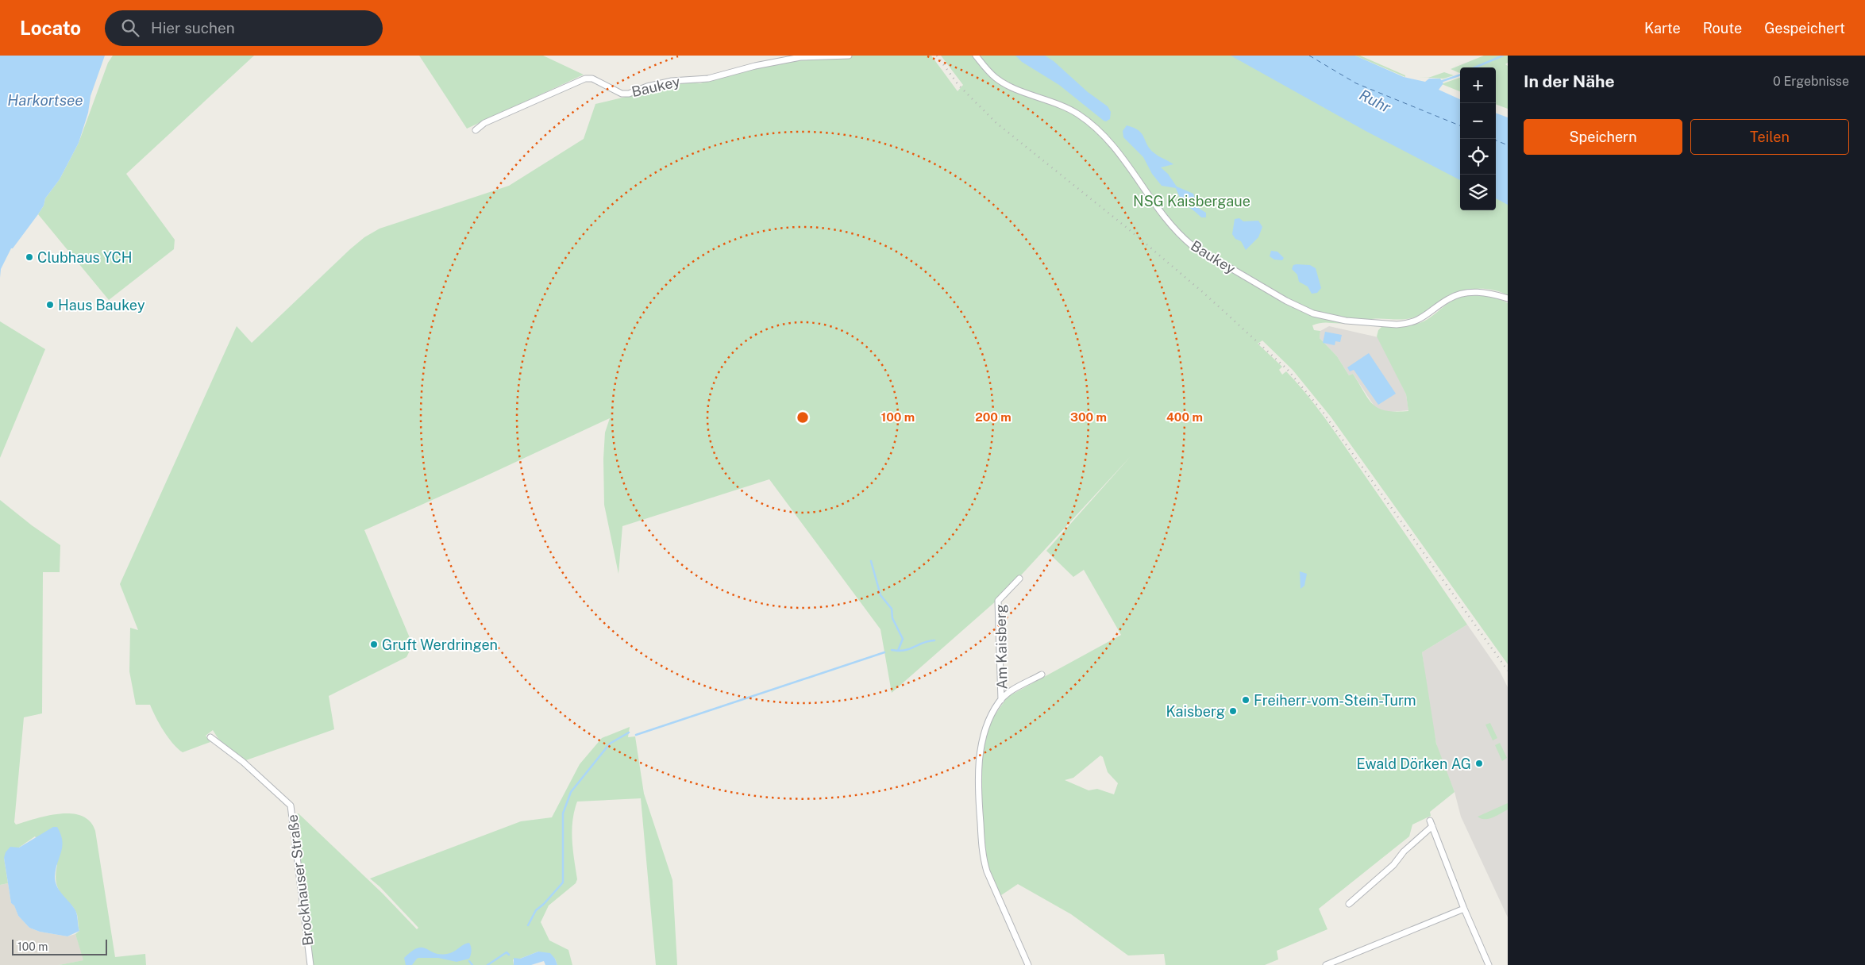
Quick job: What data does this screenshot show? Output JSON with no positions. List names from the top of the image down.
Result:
{
  "streets": {
    "street": ["Baukey", "Am Kaisberg", "Brockhauser Straße"]
  },
  "water": ["Harkortsee", "Ruhr"],
  "parks": ["NSG Kaisbergaue"],
  "places": [
    "Clubhaus YCH",
    "Haus Baukey",
    "Gruft Werdringen",
    "Freiherr-vom-Stein-Turm",
    "Kaisberg",
    "Ewald Dörken AG"
  ],
  "scale_bar": "100 m",
  "page": {
    "header": "Locato",
    "search": "Hier suchen",
    "nav": ["Karte", "Route", "Gespeichert"],
    "heading": ["In der Nähe", "0 Ergebnisse"],
    "map_buttons": ["+", "−"],
    "buttons": ["Speichern", "Teilen"],
    "scale": "100 m"
  },
  "rings": [
    "100 m",
    "200 m",
    "300 m",
    "400 m"
  ]
}
